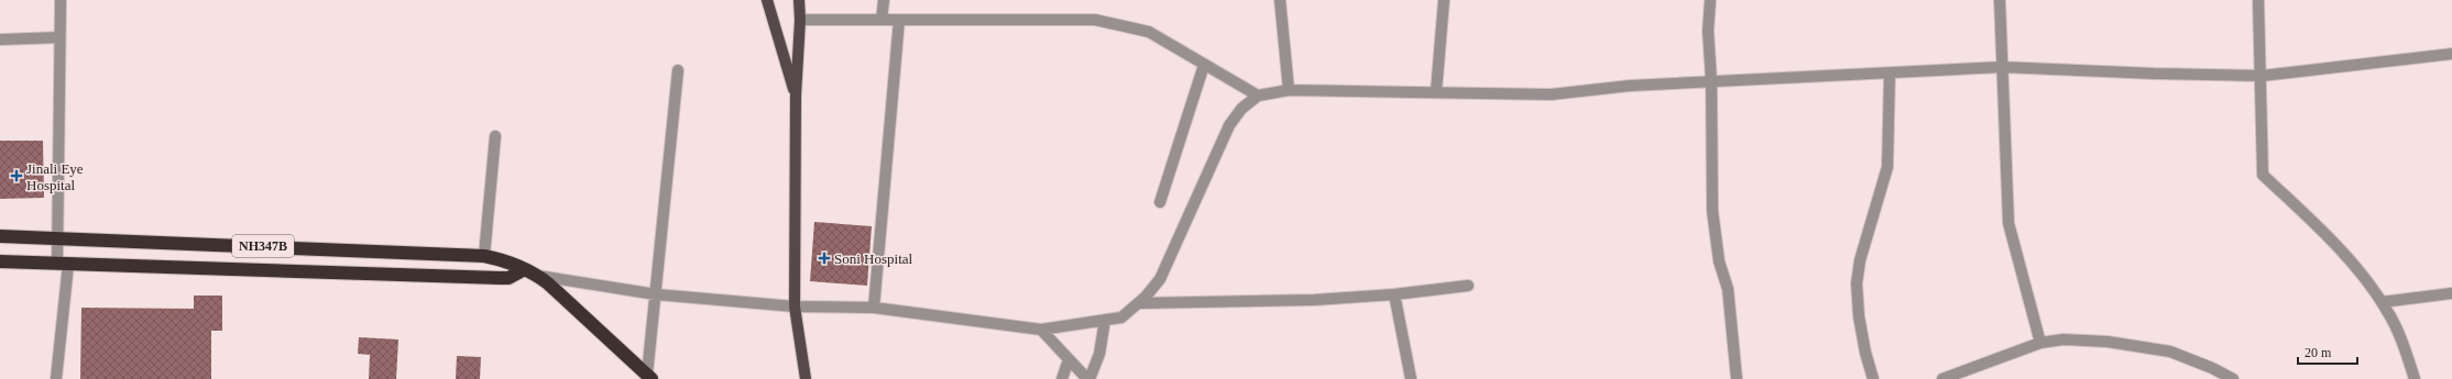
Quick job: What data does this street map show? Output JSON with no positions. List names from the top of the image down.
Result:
{
  "streets": {
    "highway": ["NH347B"]
  },
  "places": {
    "health": ["Jinali Eye Hospital", "Soni Hospital"]
  },
  "scale_bar": "20 m"
}
